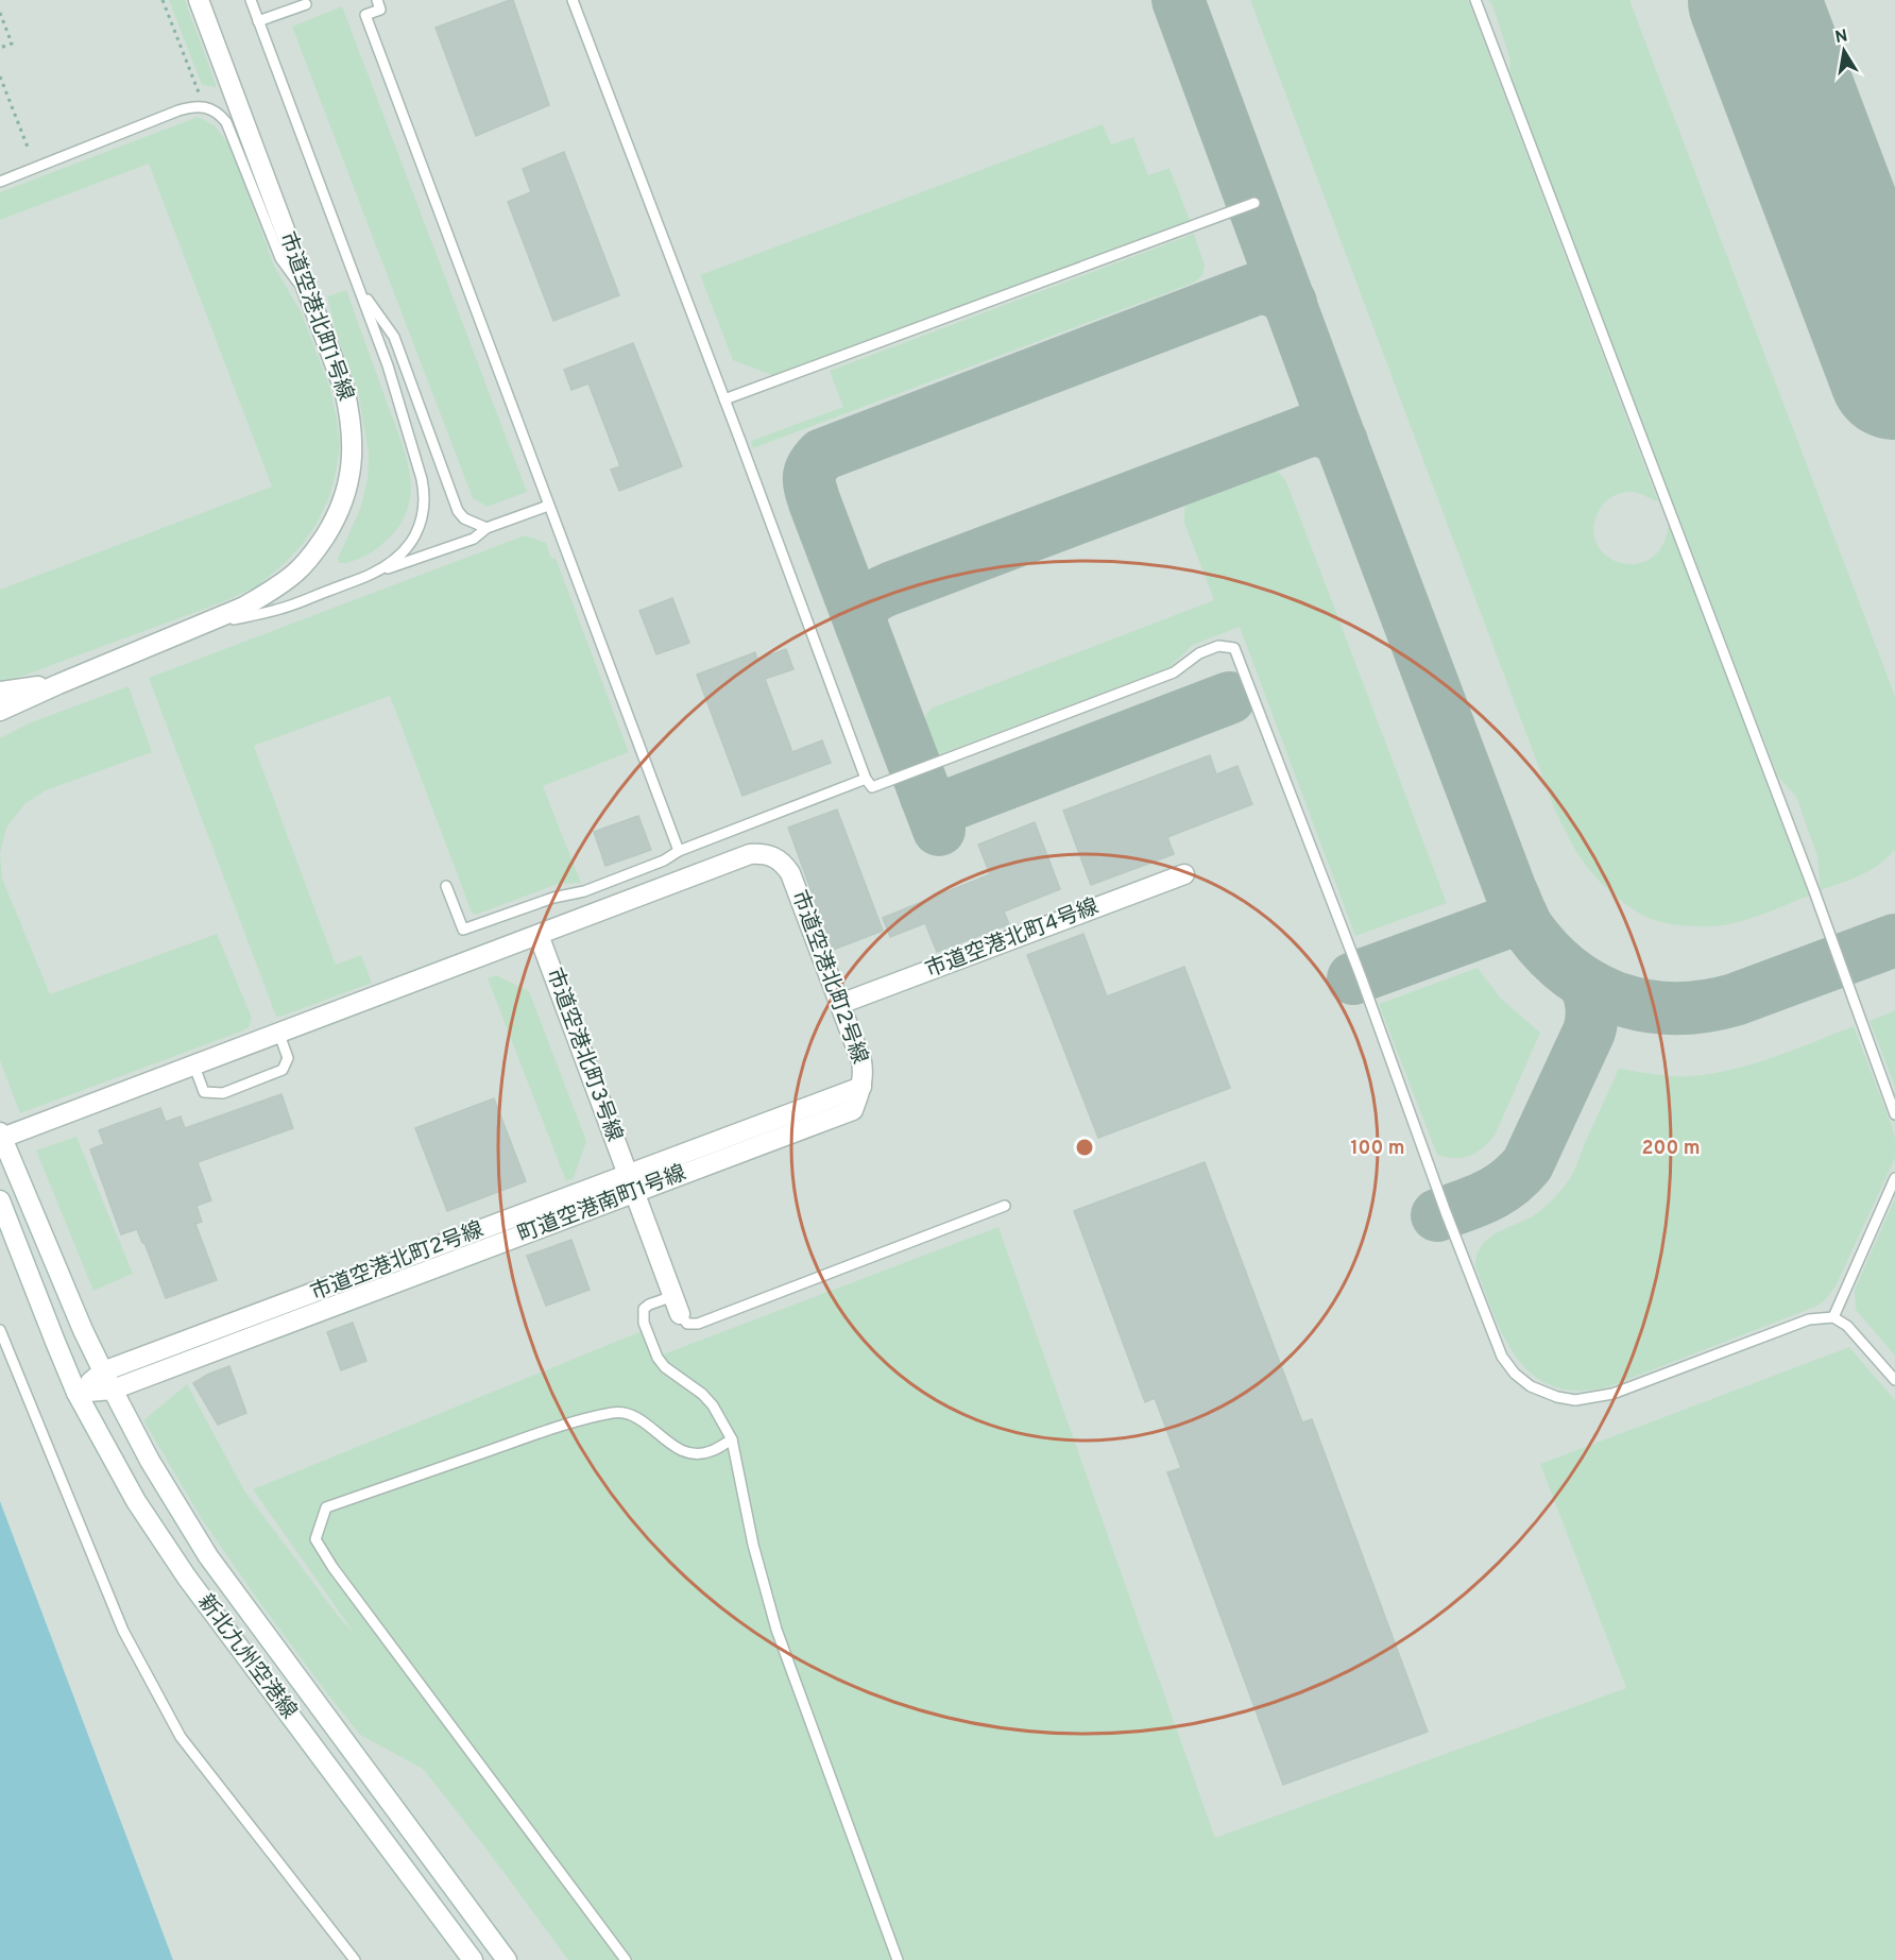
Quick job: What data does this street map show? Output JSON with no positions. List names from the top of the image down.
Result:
{
  "streets": {
    "street": [
      "市道空港北町1号線",
      "市道空港北町4号線",
      "市道空港北町2号線",
      "市道空港北町3号線",
      "町道空港南町1号線",
      "新北九州空港線"
    ]
  },
  "crossings": [
    ["市道空港北町4号線", "市道空港北町2号線"],
    ["市道空港北町2号線", "市道空港北町3号線"],
    ["市道空港北町2号線", "町道空港南町1号線"],
    ["市道空港北町2号線", "新北九州空港線"],
    ["市道空港北町3号線", "町道空港南町1号線"],
    ["町道空港南町1号線", "新北九州空港線"]
  ],
  "north": "top",
  "rings": ["100 m", "200 m"]
}
